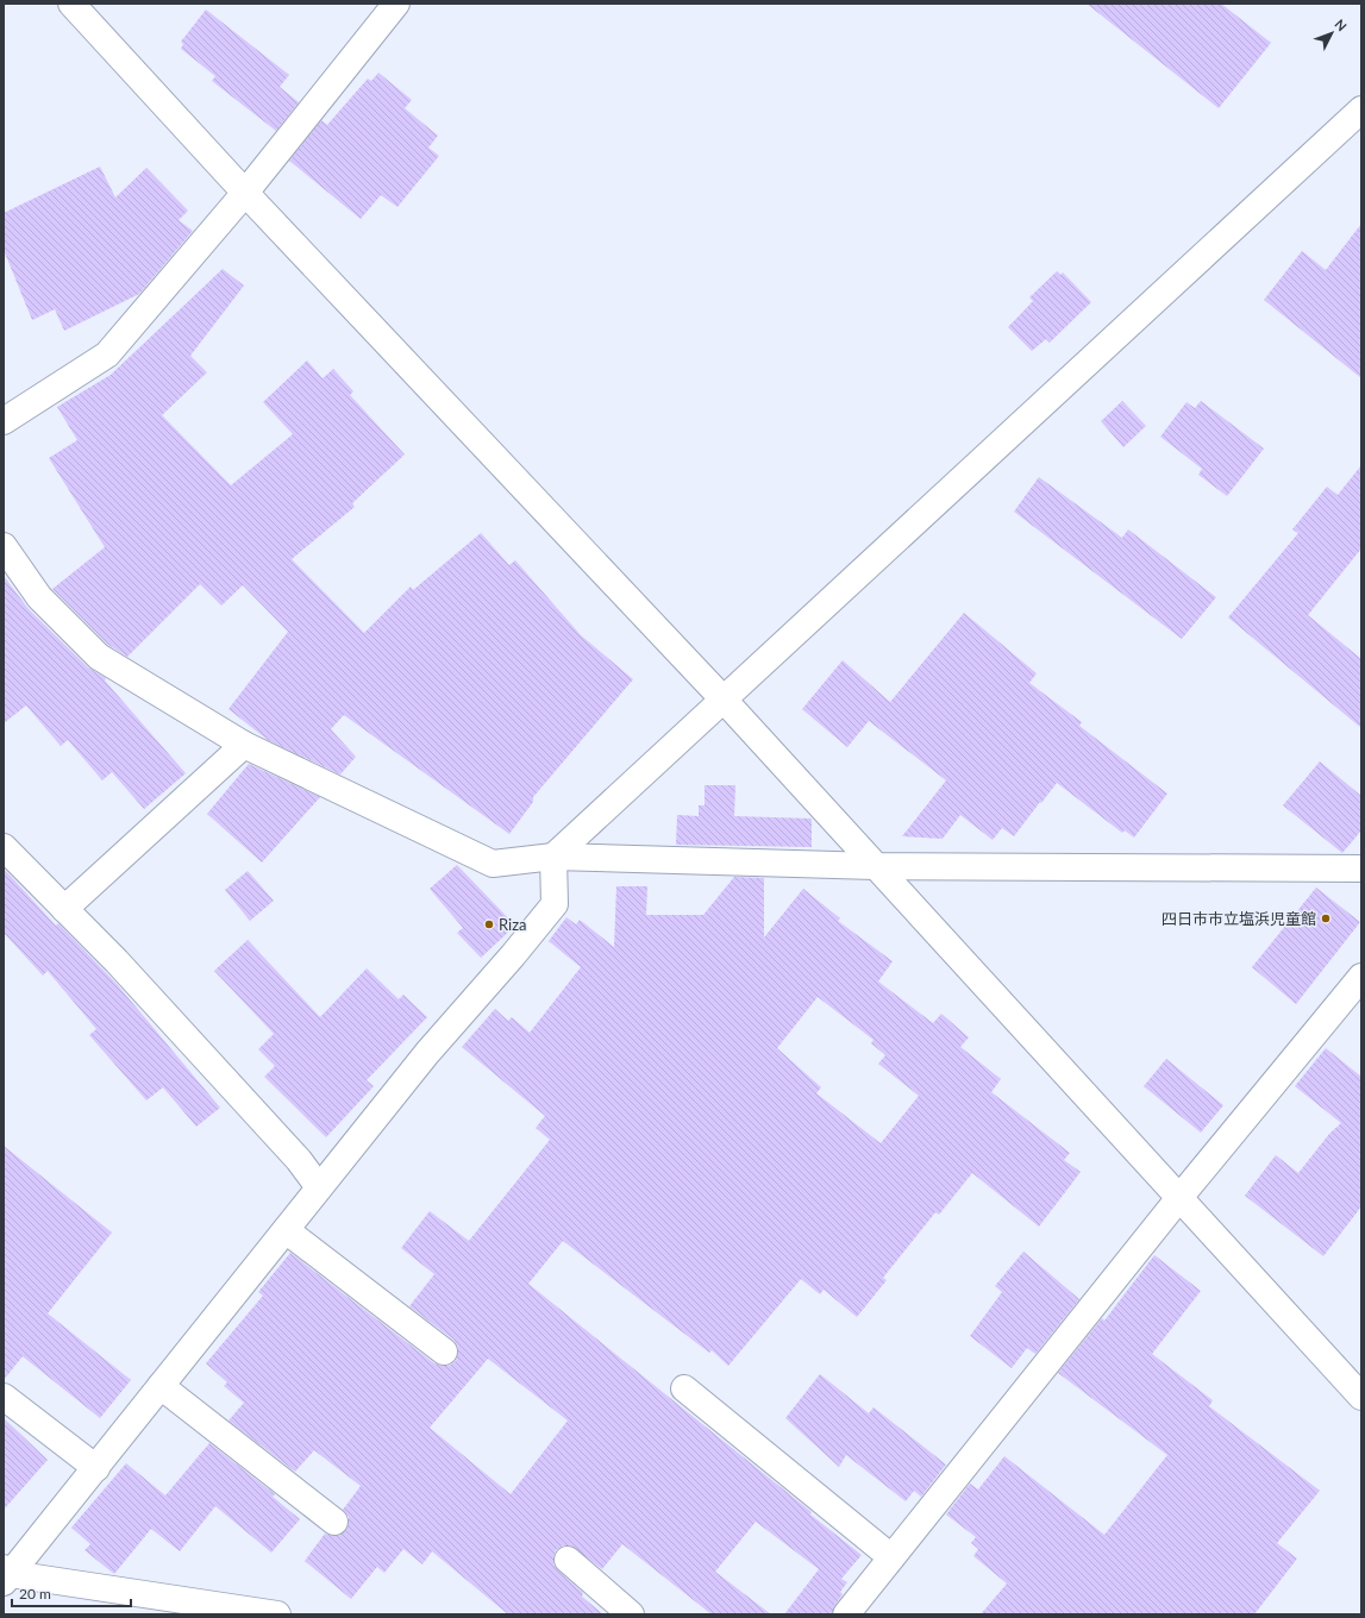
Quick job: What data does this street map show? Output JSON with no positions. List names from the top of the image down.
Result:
{
  "places": ["四日市市立塩浜児童館", "Riza"],
  "scale_bar": "20 m",
  "north": "top right"
}
